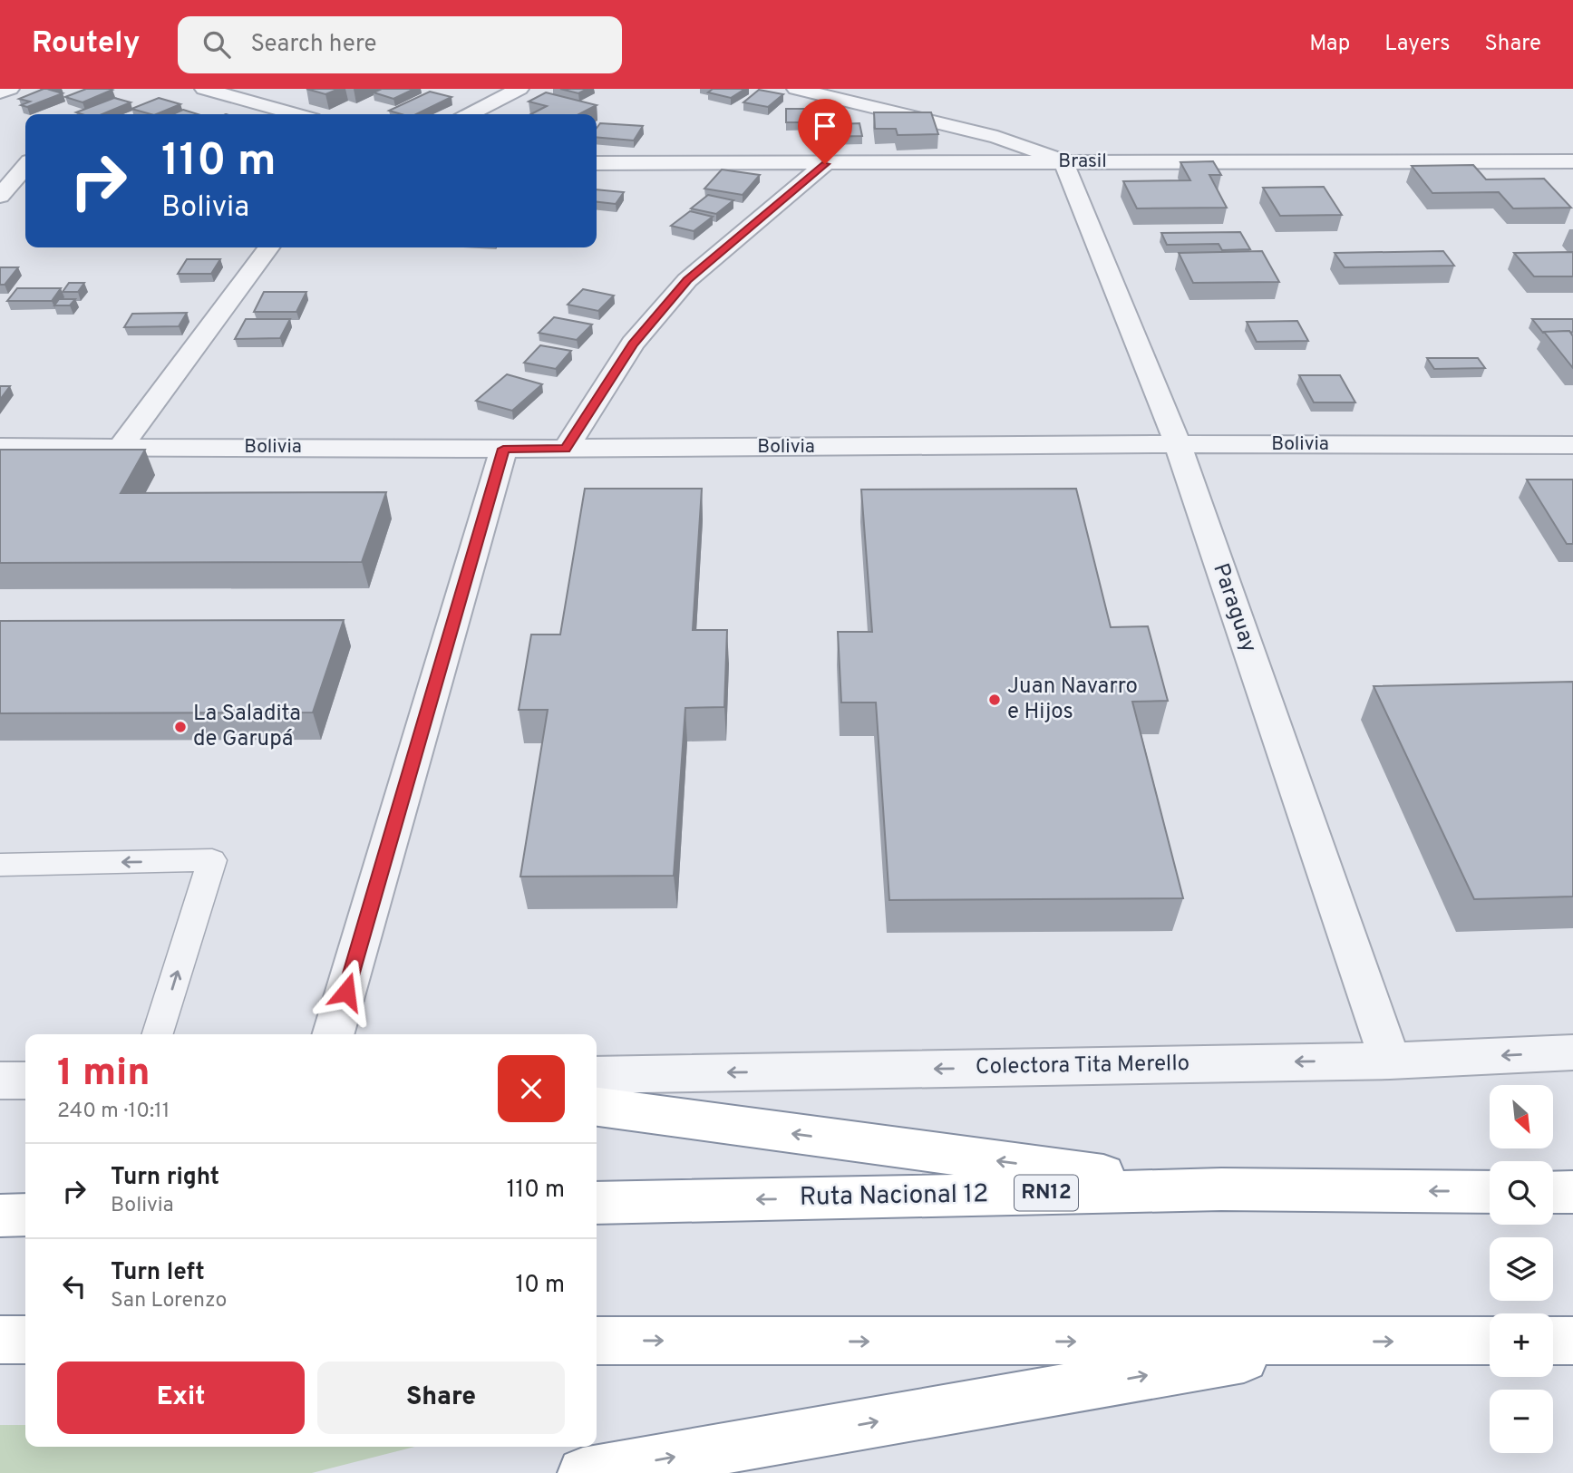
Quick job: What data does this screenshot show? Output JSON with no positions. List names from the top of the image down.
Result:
{
  "streets": {
    "highway": ["RN12", "Ruta Nacional 12"],
    "street": [
      "Brasil",
      "Bolivia",
      "Paraguay",
      "Colectora Tita Merello"
    ]
  },
  "crossings": [
    ["Brasil", "Paraguay"],
    ["Bolivia", "Paraguay"],
    ["Paraguay", "Colectora Tita Merello"]
  ],
  "one_way": ["Colectora Tita Merello"],
  "places": ["Juan Navarro e Hijos", "La Saladita de Garupá"],
  "north": "bottom right",
  "page": {
    "header": "Routely",
    "search": "Search here",
    "nav": ["Map", "Layers", "Share"],
    "turn": ["110 m", "Bolivia"],
    "heading": ["1 min", "240 m · 10:11"],
    "map_buttons": ["+", "−"],
    "list": [
      {
        "name": "Turn right",
        "note": "Bolivia",
        "value": "110 m"
      },
      {
        "name": "Turn left",
        "note": "San Lorenzo",
        "value": "10 m"
      }
    ],
    "buttons": ["Exit", "Share"]
  }
}
